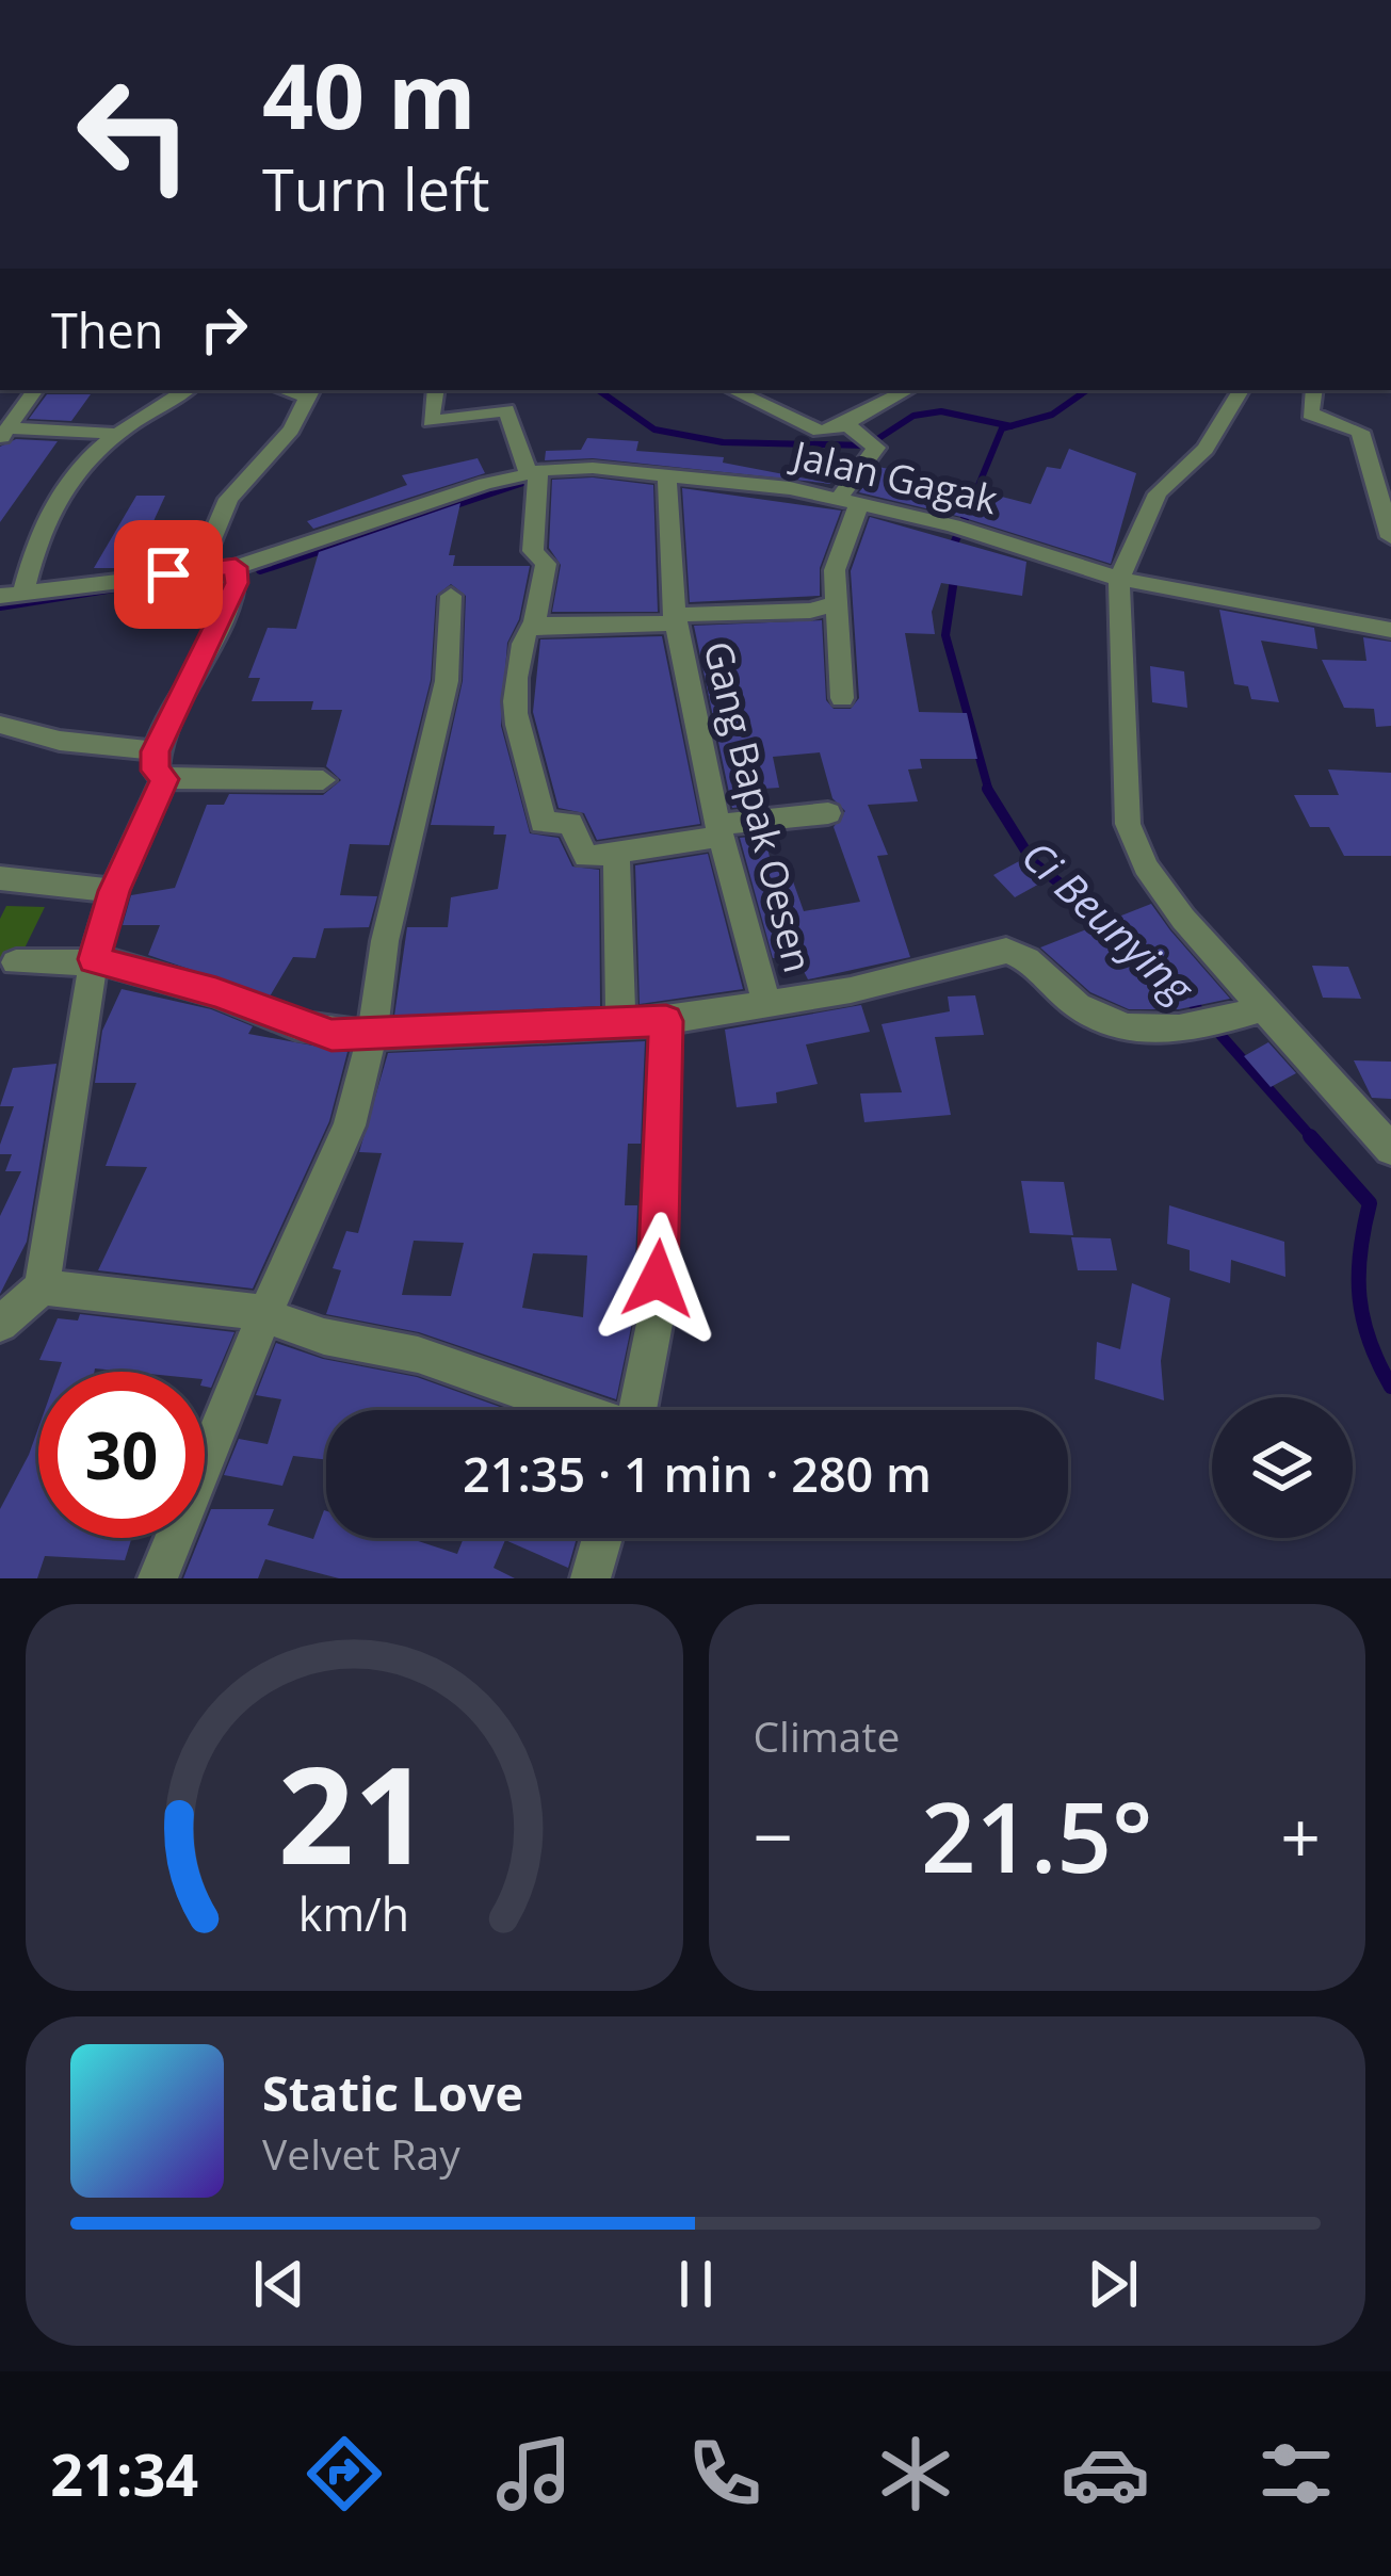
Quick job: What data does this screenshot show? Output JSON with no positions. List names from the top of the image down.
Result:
{
  "streets": {
    "street": ["Jalan Gagak", "Gang Bapak Oesen"]
  },
  "crossings": [
    ["Jalan Gagak", "Gang Bapak Oesen"]
  ],
  "water": ["Ci Beunying"],
  "page": {
    "turn": ["40 m", "Turn left"],
    "then": "Then",
    "limit": "30",
    "trip": "21:35 · 1 min · 280 m",
    "tile": "Climate",
    "heat": ["−", "21.5°", "+"],
    "song": ["Static Love", "Velvet Ray"],
    "tabs": "21:34",
    "gauge": ["21", "km/h"]
  }
}
